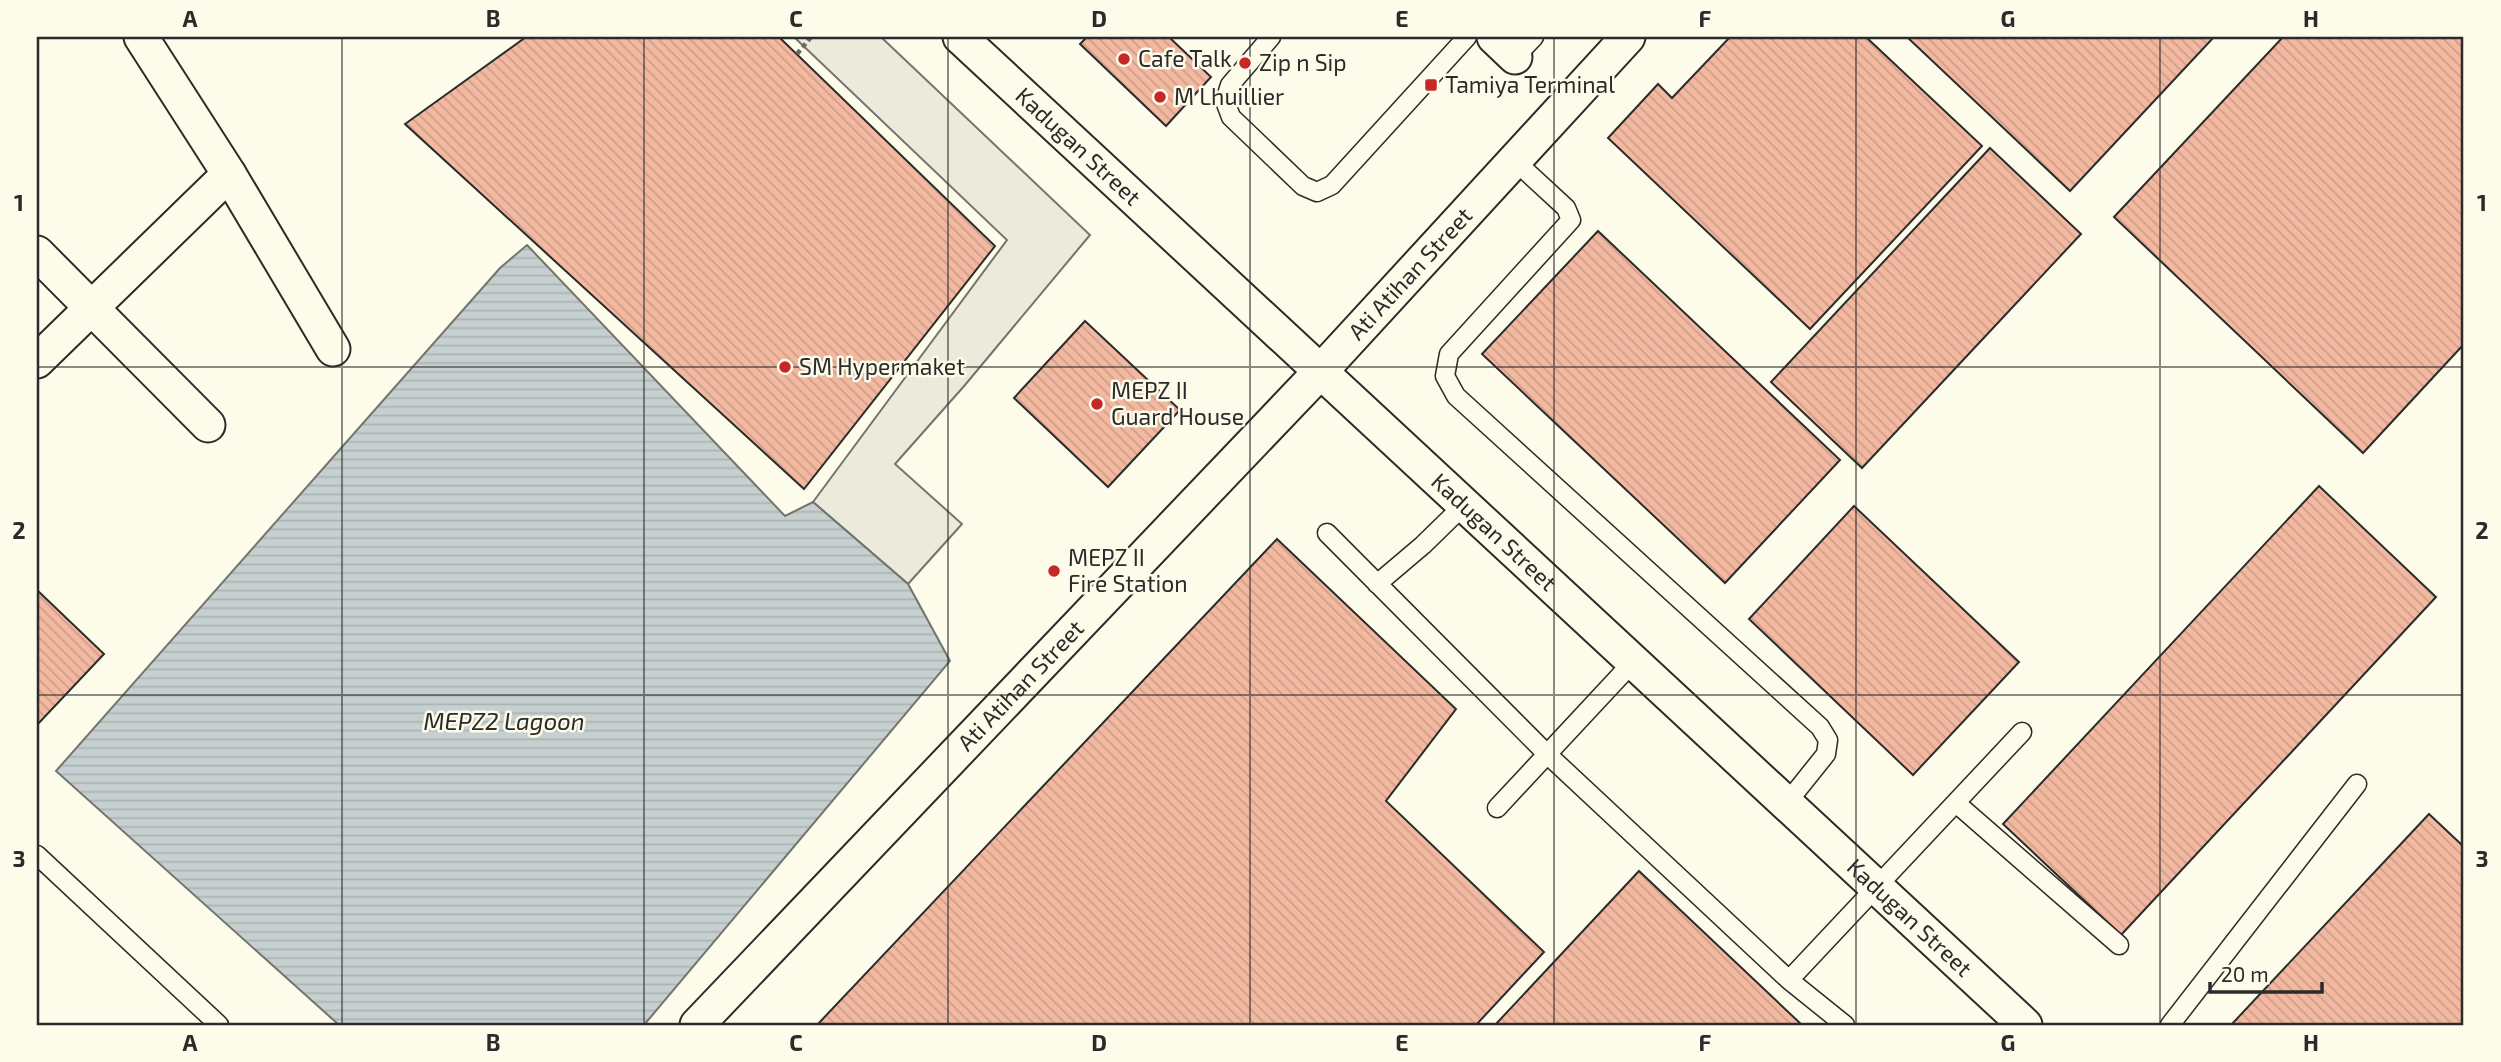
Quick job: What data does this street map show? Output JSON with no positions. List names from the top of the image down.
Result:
{
  "streets": {
    "street": ["Kadugan Street", "Ati Atihan Street"]
  },
  "crossings": [
    ["Kadugan Street", "Ati Atihan Street"]
  ],
  "water": ["MEPZ2 Lagoon"],
  "places": {
    "other": [
      "Cafe Talk",
      "Zip n Sip",
      "M Lhuillier",
      "SM Hypermaket",
      "MEPZ II Guard House",
      "MEPZ II Fire Station"
    ],
    "transit": ["Tamiya Terminal"]
  },
  "scale_bar": "20 m",
  "grid": {
    "columns": [
      "A",
      "B",
      "C",
      "D",
      "E",
      "F",
      "G",
      "H"
    ],
    "rows": ["1", "2", "3"]
  }
}
